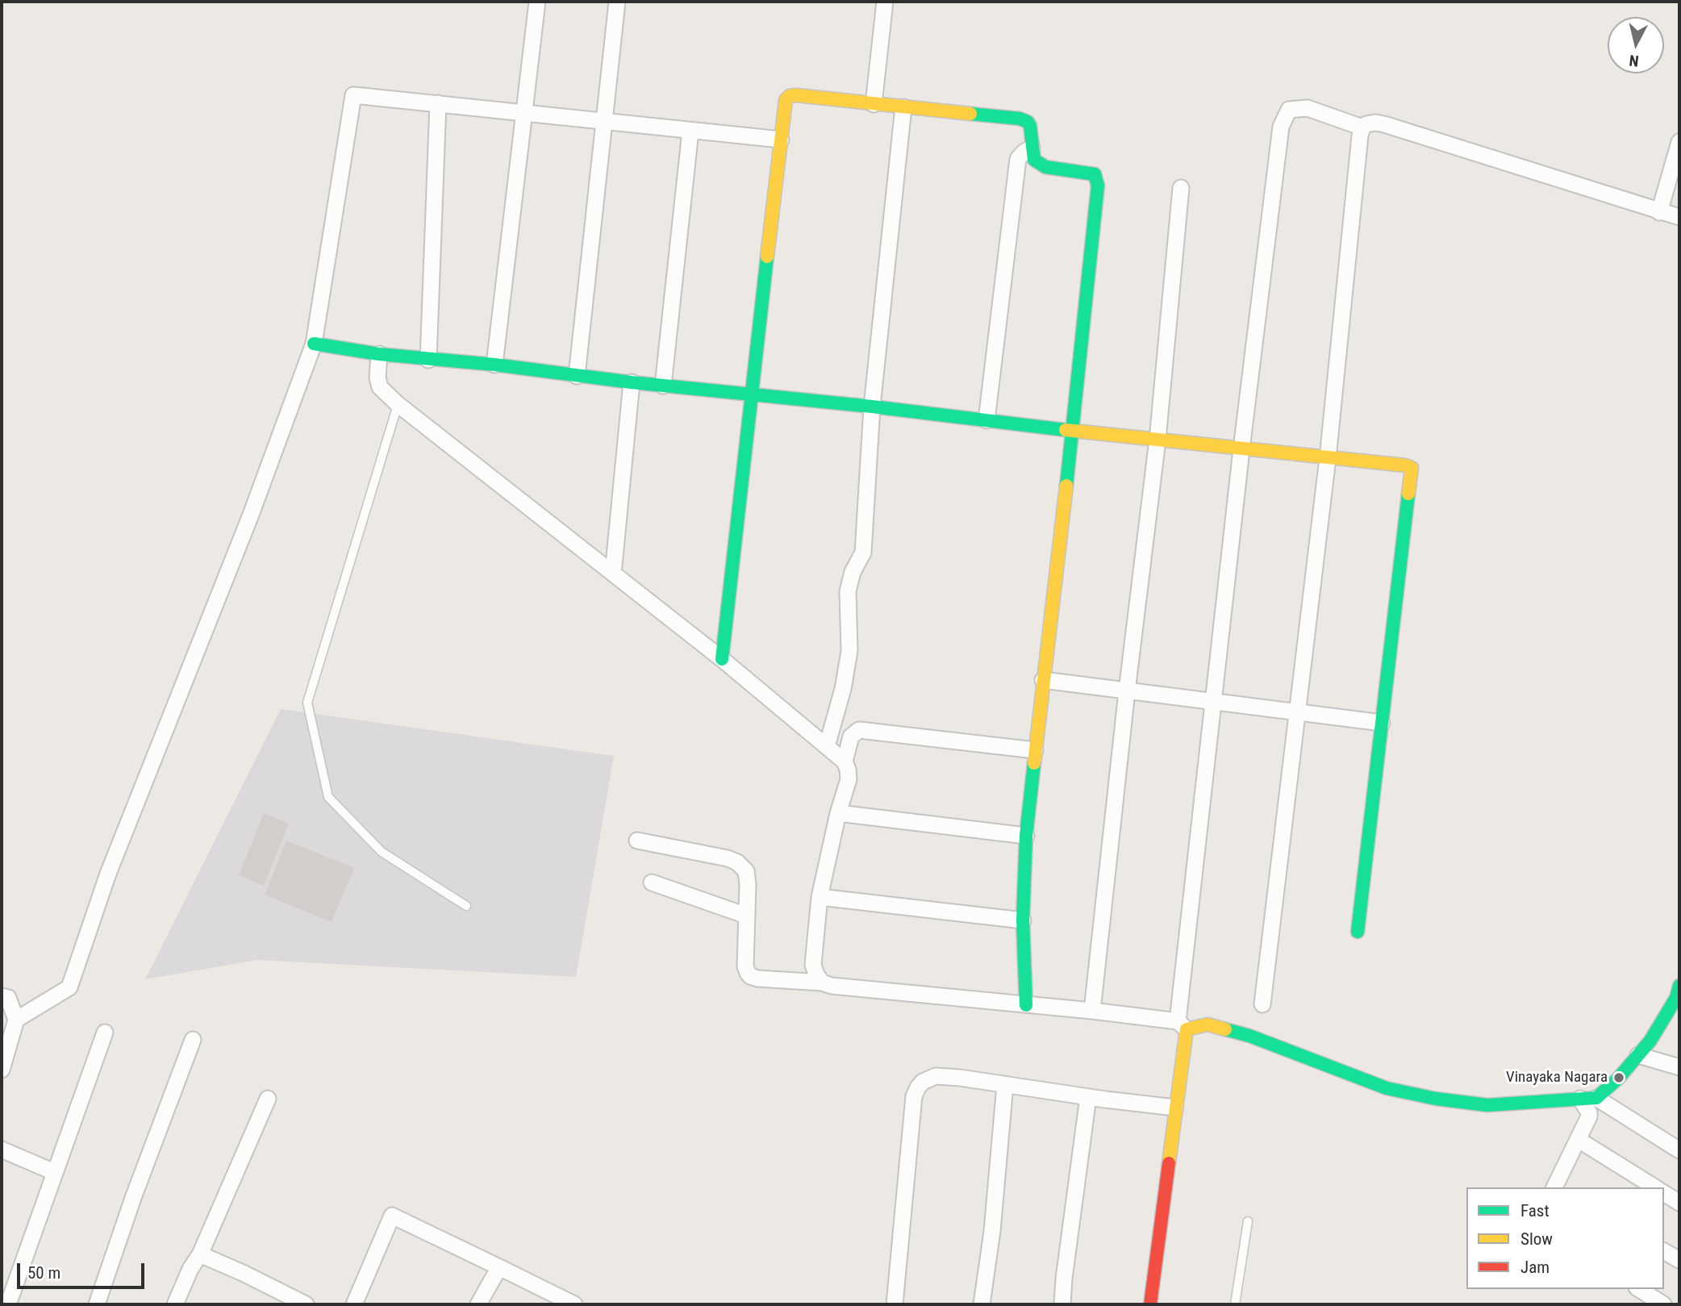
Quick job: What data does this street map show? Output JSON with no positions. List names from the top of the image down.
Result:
{
  "places": ["Vinayaka Nagara"],
  "legend": ["Fast", "Slow", "Jam"],
  "scale_bar": "50 m",
  "north": "bottom"
}
